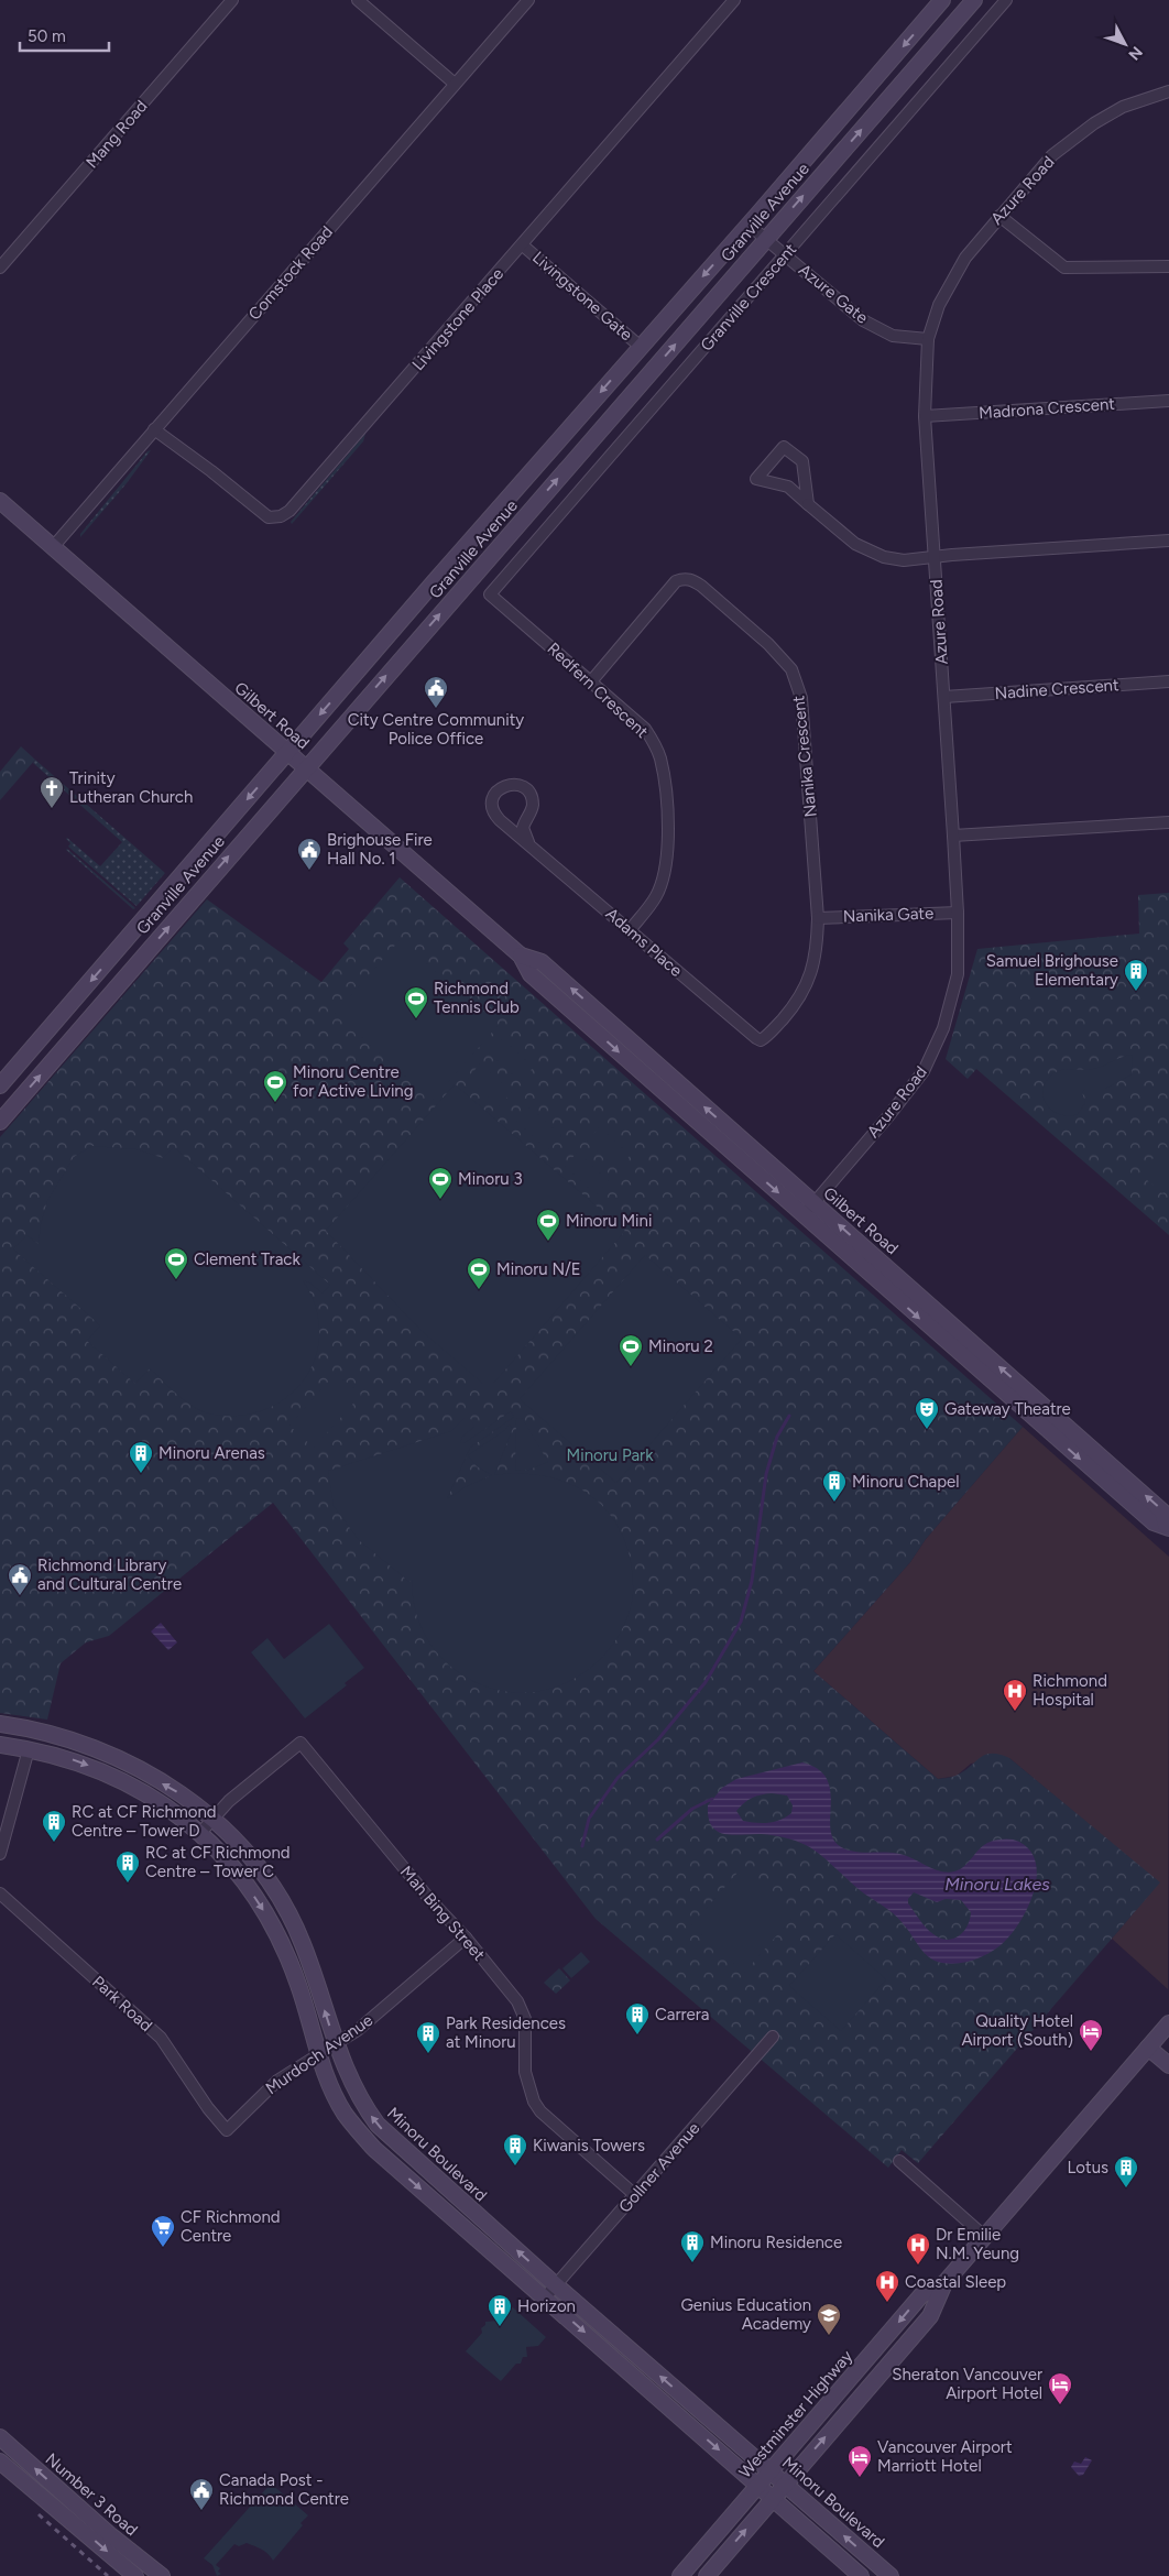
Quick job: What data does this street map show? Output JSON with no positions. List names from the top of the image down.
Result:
{
  "streets": {
    "main road": [
      "Granville Avenue",
      "Gilbert Road",
      "Minoru Boulevard",
      "Westminster Highway",
      "Number 3 Road"
    ],
    "street": [
      "Mang Road",
      "Azure Road",
      "Comstock Road",
      "Azure Gate",
      "Livingstone Gate",
      "Granville Crescent",
      "Livingstone Place",
      "Madrona Crescent",
      "Nadine Crescent",
      "Redfern Crescent",
      "Nanika Crescent",
      "Nanika Gate",
      "Adams Place",
      "Mah Bing Street",
      "Park Road",
      "Murdoch Avenue",
      "Gollner Avenue"
    ]
  },
  "crossings": [
    ["Azure Road", "Azure Gate"],
    ["Azure Road", "Madrona Crescent"],
    ["Azure Road", "Nadine Crescent"],
    ["Azure Road", "Gilbert Road"],
    ["Azure Road", "Nanika Gate"],
    ["Granville Avenue", "Azure Gate"],
    ["Granville Avenue", "Livingstone Gate"],
    ["Granville Avenue", "Gilbert Road"],
    ["Comstock Road", "Livingstone Place"],
    ["Comstock Road", "Gilbert Road"],
    ["Azure Gate", "Granville Crescent"],
    ["Livingstone Gate", "Livingstone Place"],
    ["Granville Crescent", "Redfern Crescent"],
    ["Redfern Crescent", "Nanika Crescent"],
    ["Redfern Crescent", "Adams Place"],
    ["Nanika Crescent", "Nanika Gate"],
    ["Nanika Crescent", "Adams Place"],
    ["Mah Bing Street", "Murdoch Avenue"],
    ["Mah Bing Street", "Minoru Boulevard"],
    ["Mah Bing Street", "Gollner Avenue"],
    ["Park Road", "Murdoch Avenue"],
    ["Murdoch Avenue", "Minoru Boulevard"],
    ["Minoru Boulevard", "Gollner Avenue"],
    ["Minoru Boulevard", "Westminster Highway"]
  ],
  "water": ["Minoru Lakes"],
  "parks": ["Minoru Park"],
  "places": {
    "public building": [
      "City Centre Community Police Office",
      "Brighouse Fire Hall No. 1",
      "Richmond Library and Cultural Centre",
      "Canada Post - Richmond Centre"
    ],
    "church": ["Trinity Lutheran Church"],
    "building": [
      "Samuel Brighouse Elementary",
      "Minoru Arenas",
      "Minoru Chapel",
      "RC at CF Richmond Centre – Tower D",
      "RC at CF Richmond Centre – Tower C",
      "Carrera",
      "Park Residences at Minoru",
      "Kiwanis Towers",
      "Lotus",
      "Minoru Residence",
      "Horizon"
    ],
    "sports": [
      "Richmond Tennis Club",
      "Minoru Centre for Active Living",
      "Minoru 3",
      "Minoru Mini",
      "Clement Track",
      "Minoru N/E",
      "Minoru 2"
    ],
    "theatre": ["Gateway Theatre"],
    "hospital": ["Richmond Hospital", "Dr Emilie N.M. Yeung", "Coastal Sleep"],
    "hotel": ["Quality Hotel Airport (South)", "Sheraton Vancouver Airport Hotel", "Vancouver Airport Marriott Hotel"],
    "supermarket": ["CF Richmond Centre"],
    "school or university": ["Genius Education Academy"]
  },
  "scale_bar": "50 m",
  "north": "bottom right"
}
